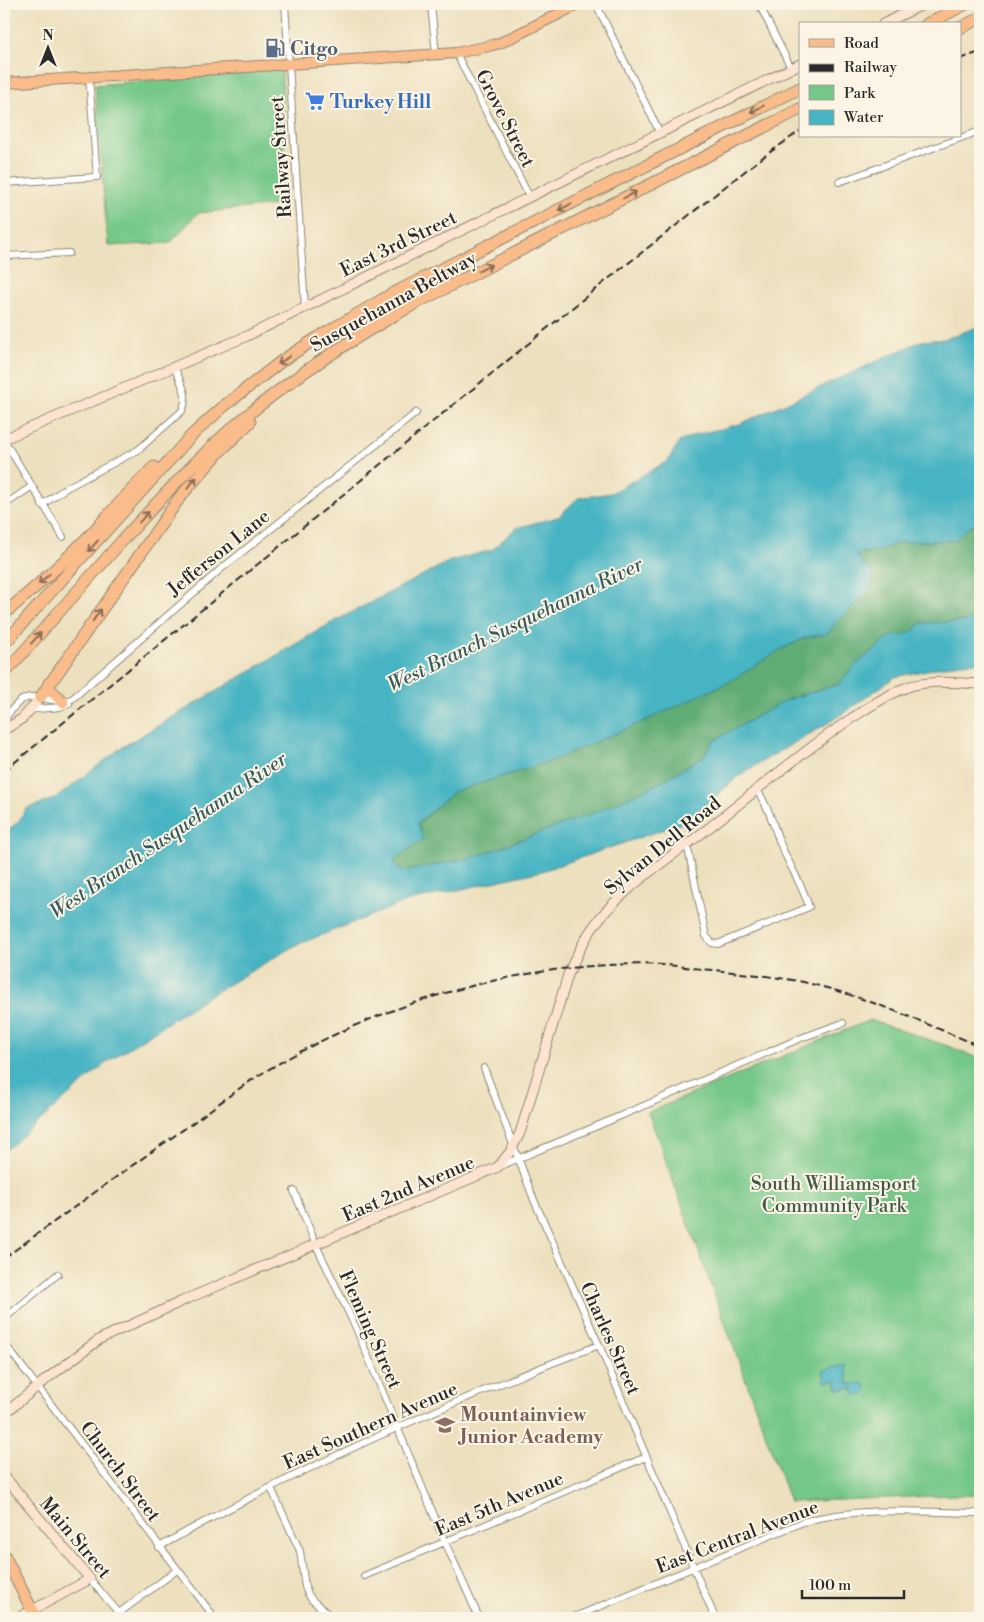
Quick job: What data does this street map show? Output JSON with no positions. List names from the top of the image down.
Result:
{
  "streets": {
    "highway": ["Susquehanna Beltway"],
    "street": [
      "Grove Street",
      "Railway Street",
      "East 3rd Street",
      "Jefferson Lane",
      "Sylvan Dell Road",
      "East 2nd Avenue",
      "Fleming Street",
      "Charles Street",
      "East Southern Avenue",
      "Church Street",
      "East 5th Avenue",
      "East Central Avenue",
      "Main Street"
    ]
  },
  "crossings": [
    ["Grove Street", "East 3rd Street"],
    ["Railway Street", "East 3rd Street"],
    ["Sylvan Dell Road", "East 2nd Avenue"],
    ["Sylvan Dell Road", "Charles Street"],
    ["East 2nd Avenue", "Fleming Street"],
    ["East 2nd Avenue", "Charles Street"],
    ["East 2nd Avenue", "Church Street"],
    ["Fleming Street", "East Southern Avenue"],
    ["Fleming Street", "East 5th Avenue"],
    ["Charles Street", "East Southern Avenue"],
    ["Charles Street", "East 5th Avenue"],
    ["Charles Street", "East Central Avenue"],
    ["East Southern Avenue", "Church Street"]
  ],
  "water": ["West Branch Susquehanna River"],
  "parks": ["South Williamsport Community Park"],
  "places": {
    "fuel station": ["Citgo"],
    "supermarket": ["Turkey Hill"],
    "school or university": ["Mountainview Junior Academy"]
  },
  "legend": [
    "Road",
    "Railway",
    "Park",
    "Water"
  ],
  "scale_bar": "100 m",
  "north": "top"
}
